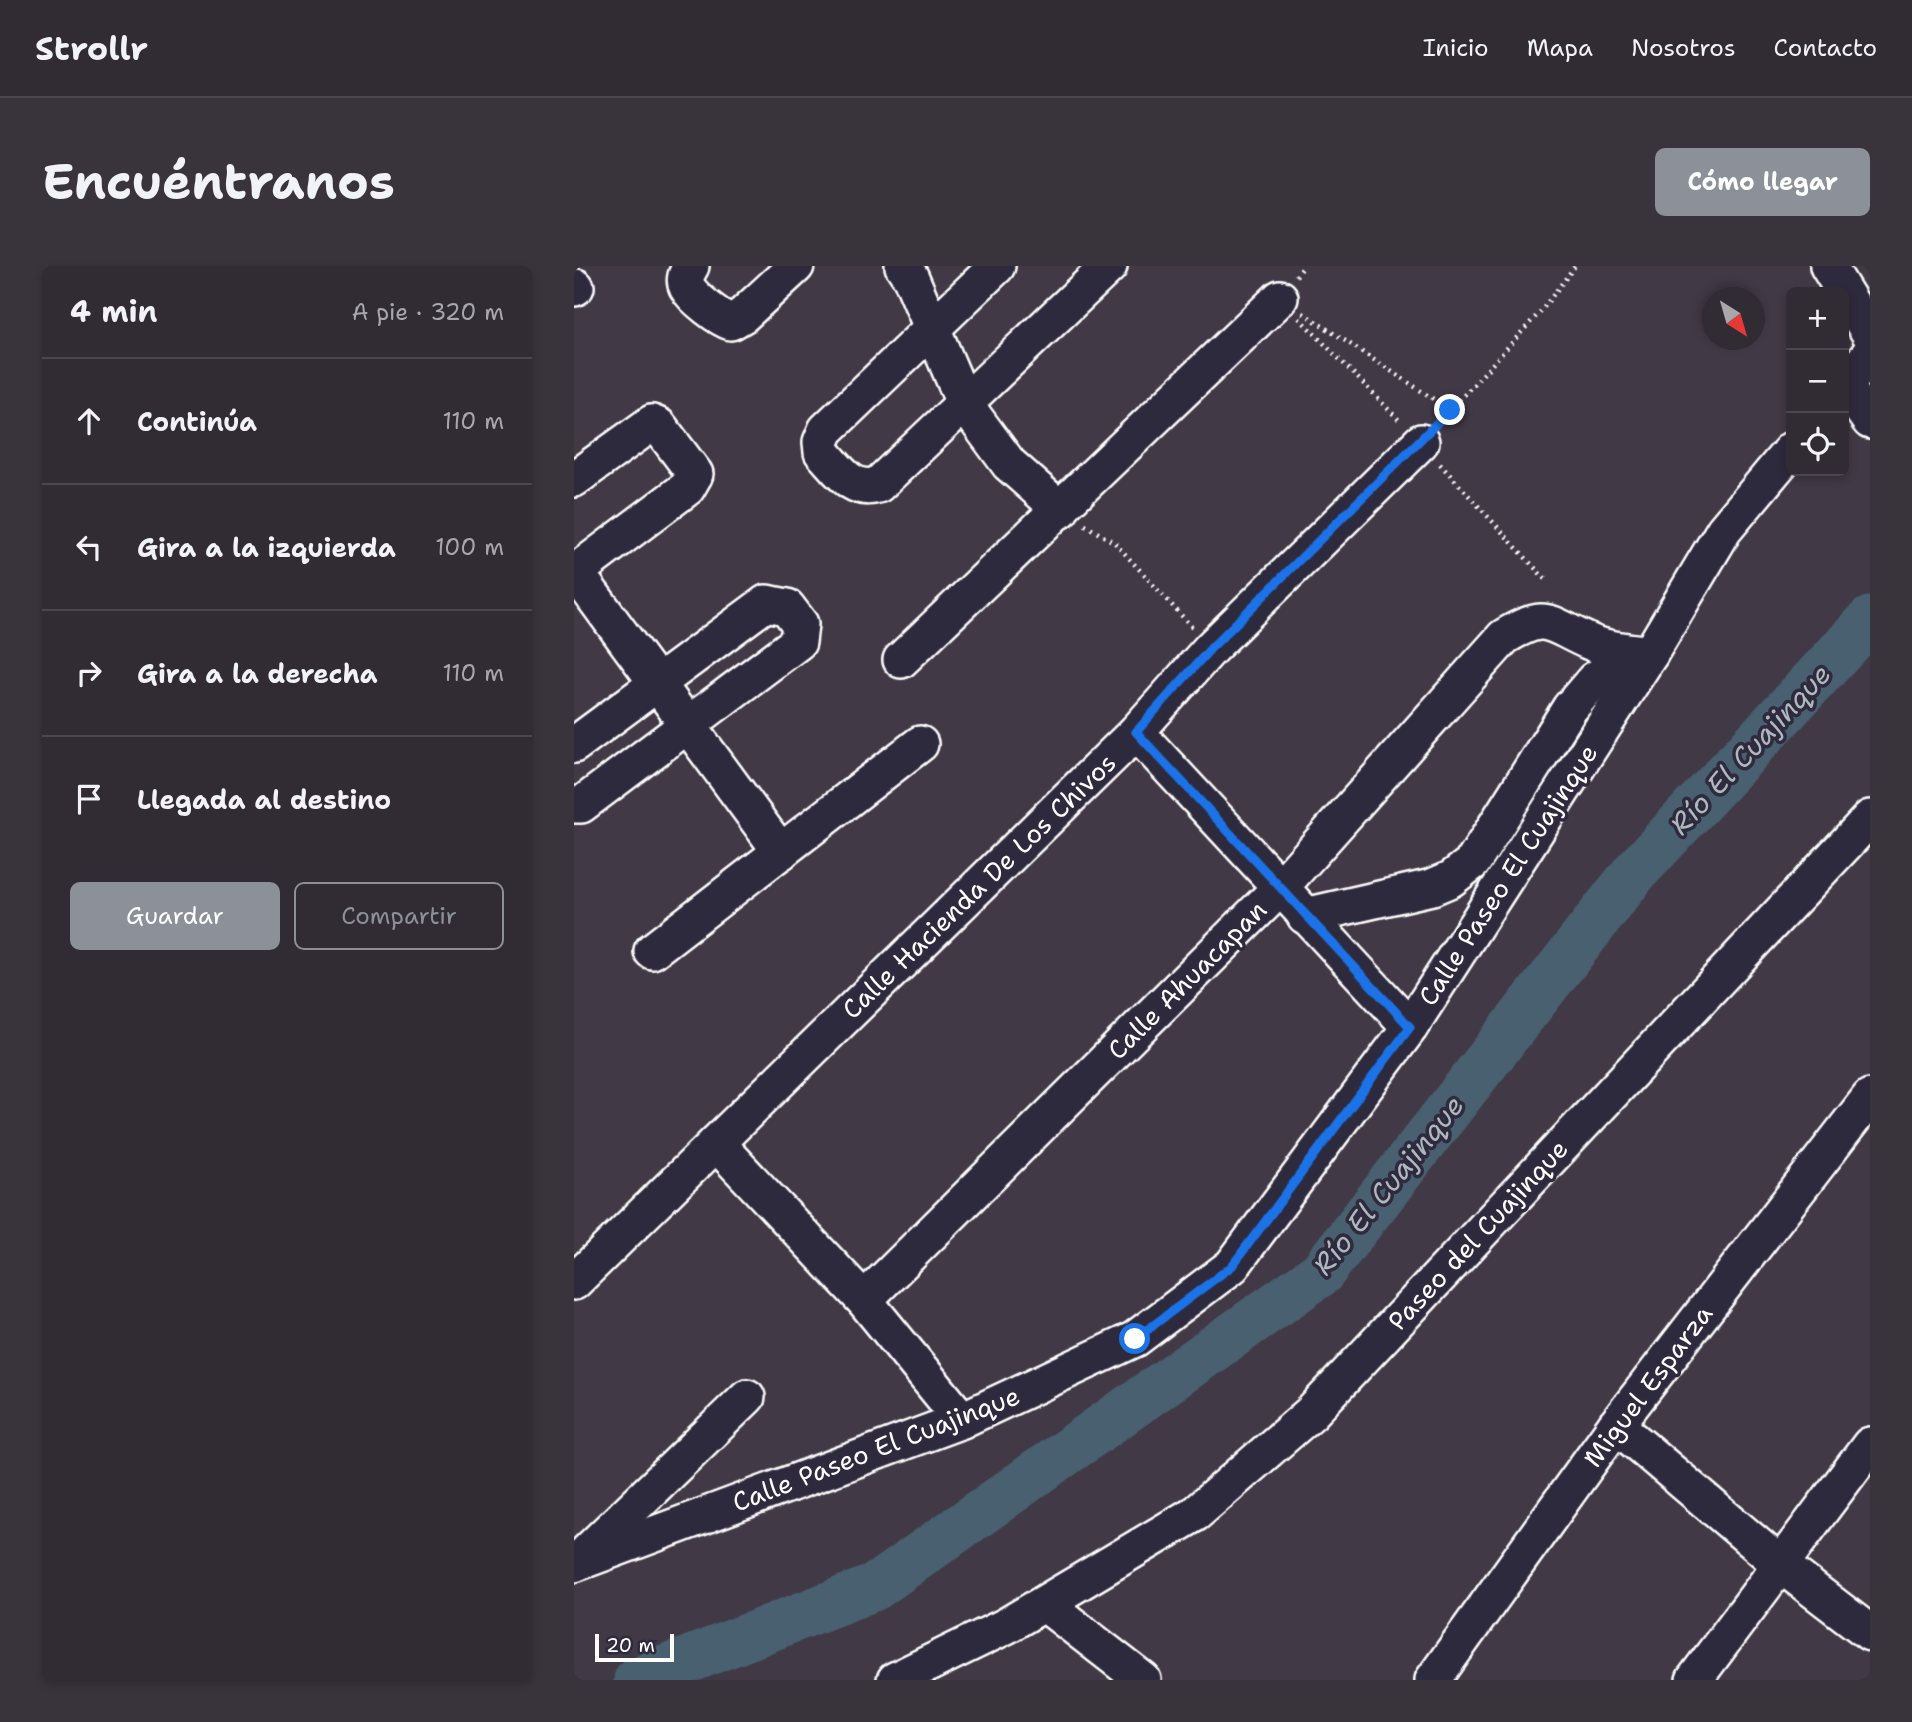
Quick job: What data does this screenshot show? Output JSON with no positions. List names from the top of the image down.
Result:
{
  "streets": {
    "street": [
      "Calle Paseo El Cuajinque",
      "Calle Hacienda De Los Chivos",
      "Calle Ahuacapan",
      "Paseo del Cuajinque",
      "Miguel Esparza"
    ]
  },
  "crossings": [
    ["Calle Paseo El Cuajinque", "Calle Ahuacapan"]
  ],
  "water": ["Río El Cuajinque"],
  "scale_bar": "20 m",
  "north": "bottom right",
  "page": {
    "header": "Strollr",
    "nav": [
      "Inicio",
      "Mapa",
      "Nosotros",
      "Contacto"
    ],
    "buttons": [
      "Cómo llegar",
      ["Guardar", "Compartir"]
    ],
    "title": "Encuéntranos",
    "heading": ["4 min", "A pie · 320 m"],
    "map_buttons": ["+", "−"],
    "list": [
      ["Continúa", "110 m"],
      ["Gira a la izquierda", "100 m"],
      ["Gira a la derecha", "110 m"],
      "Llegada al destino"
    ],
    "scale": "20 m"
  }
}
